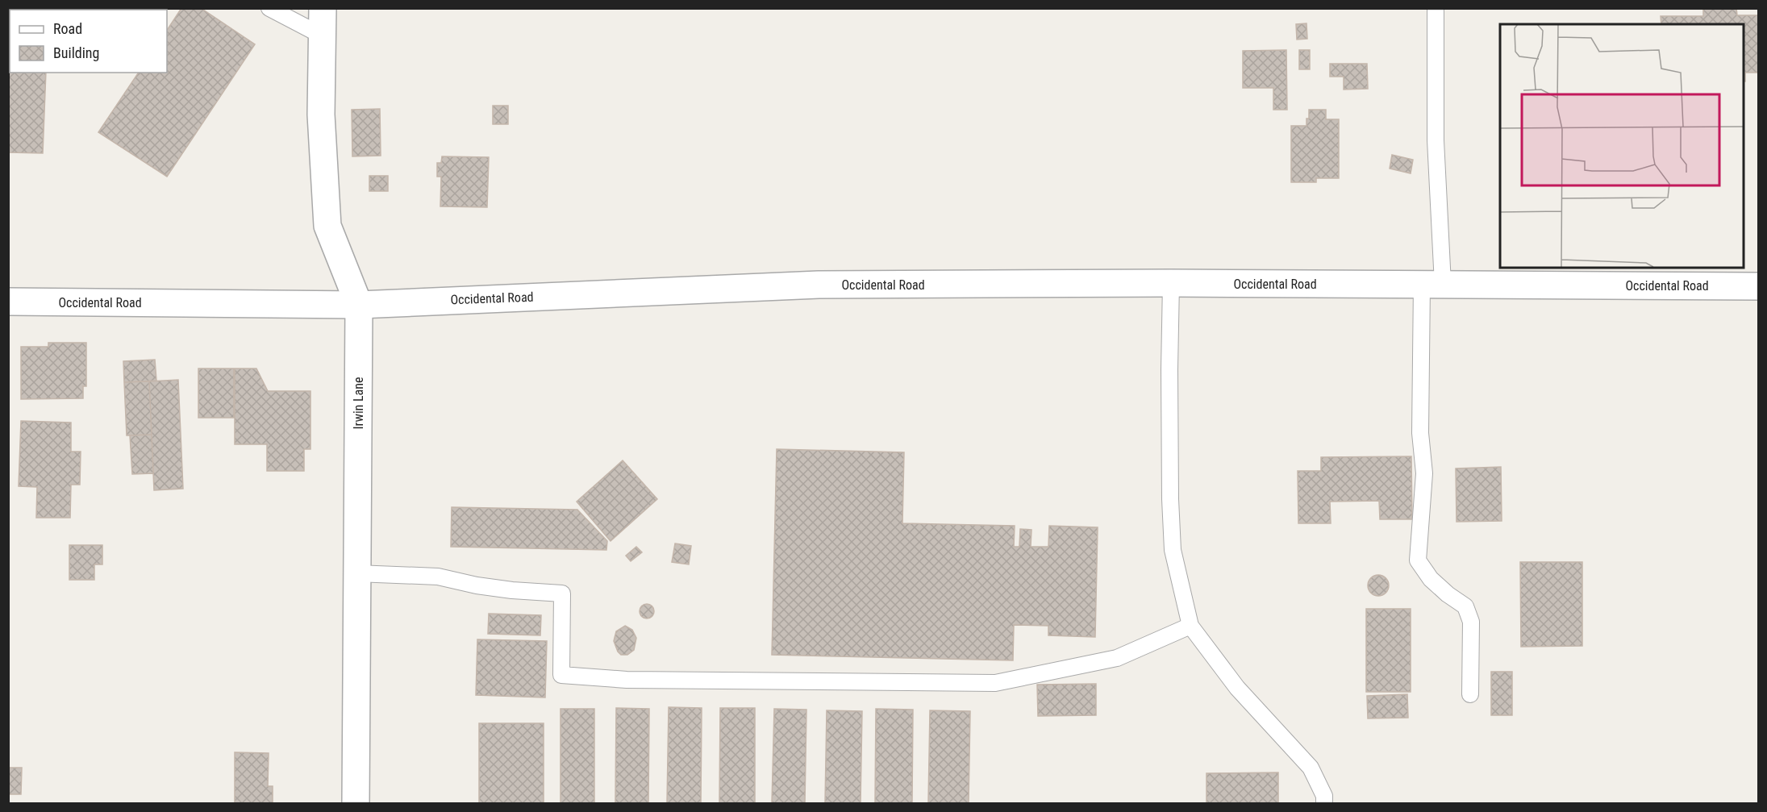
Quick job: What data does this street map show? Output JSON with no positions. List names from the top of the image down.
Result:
{
  "streets": {
    "street": ["Occidental Road", "Irwin Lane"]
  },
  "crossings": [
    ["Occidental Road", "Irwin Lane"]
  ],
  "legend": ["Road", "Building"]
}
